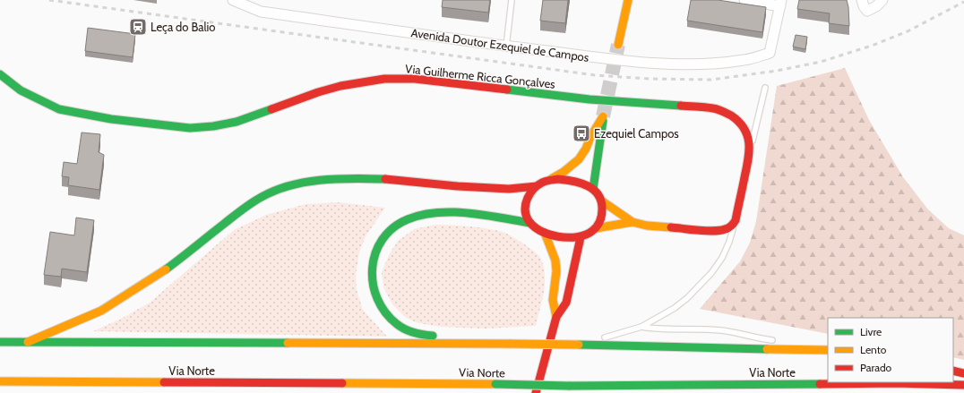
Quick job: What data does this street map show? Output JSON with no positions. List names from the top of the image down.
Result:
{
  "streets": {
    "main road": ["Via Guilherme Ricca Gonçalves", "Via Norte"],
    "street": ["Avenida Doutor Ezequiel de Campos"]
  },
  "places": {
    "station": ["Leça do Balio"],
    "bus stop": ["Ezequiel Campos"]
  },
  "legend": ["Livre", "Lento", "Parado"]
}
